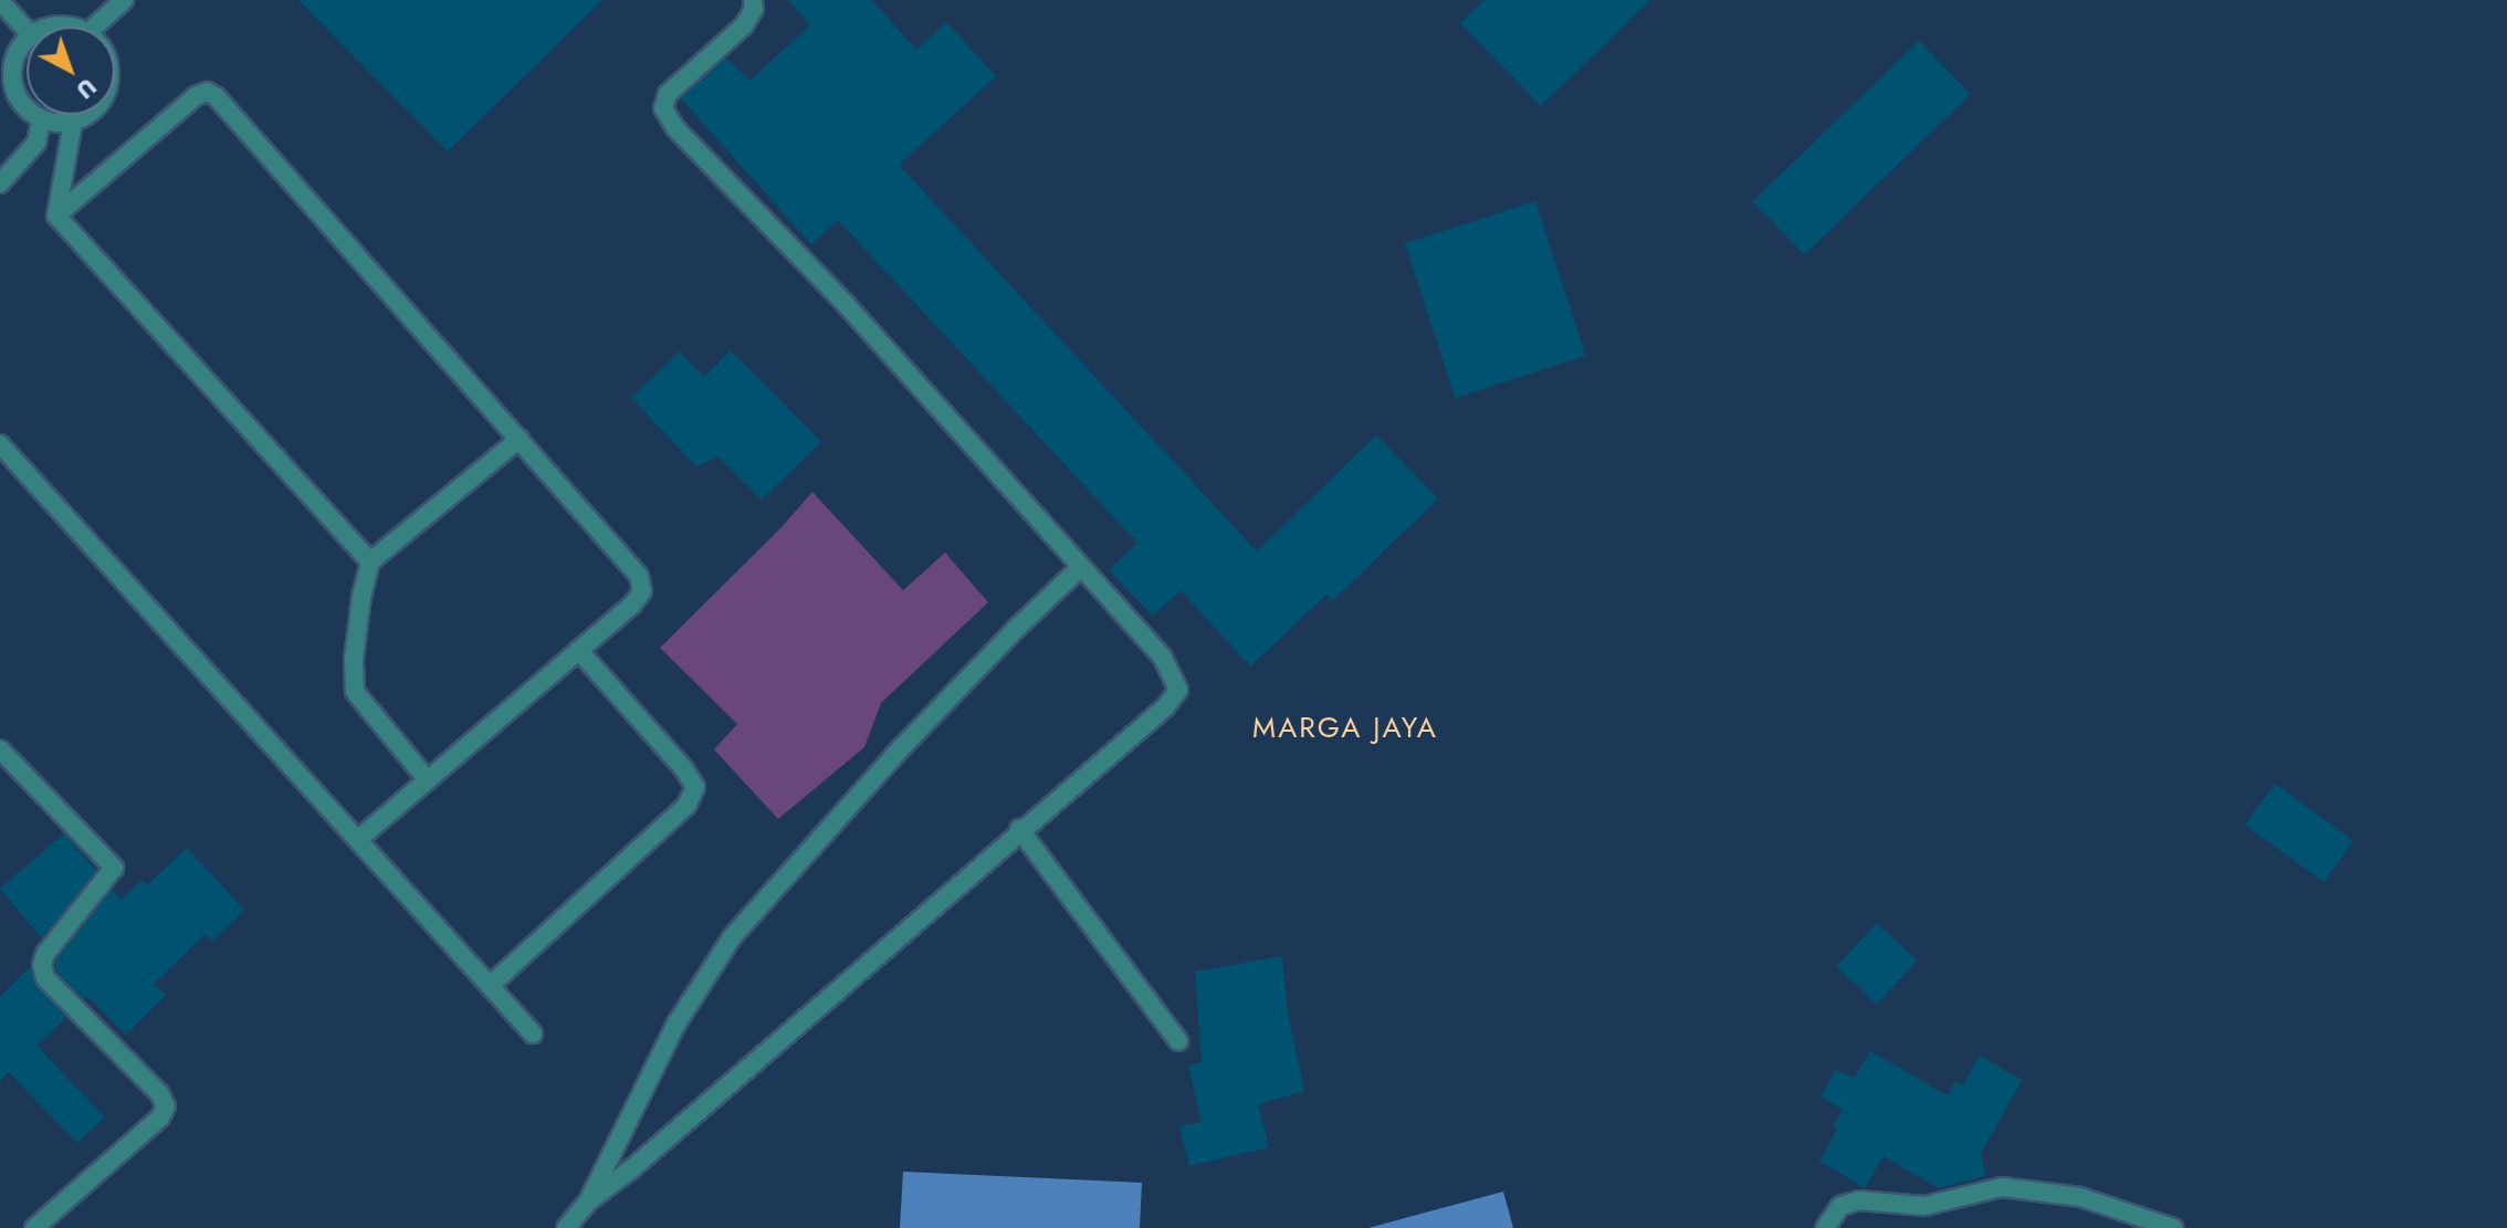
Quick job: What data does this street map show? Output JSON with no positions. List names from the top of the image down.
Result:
{
  "districts": ["MARGA JAYA"],
  "north": "bottom right"
}
